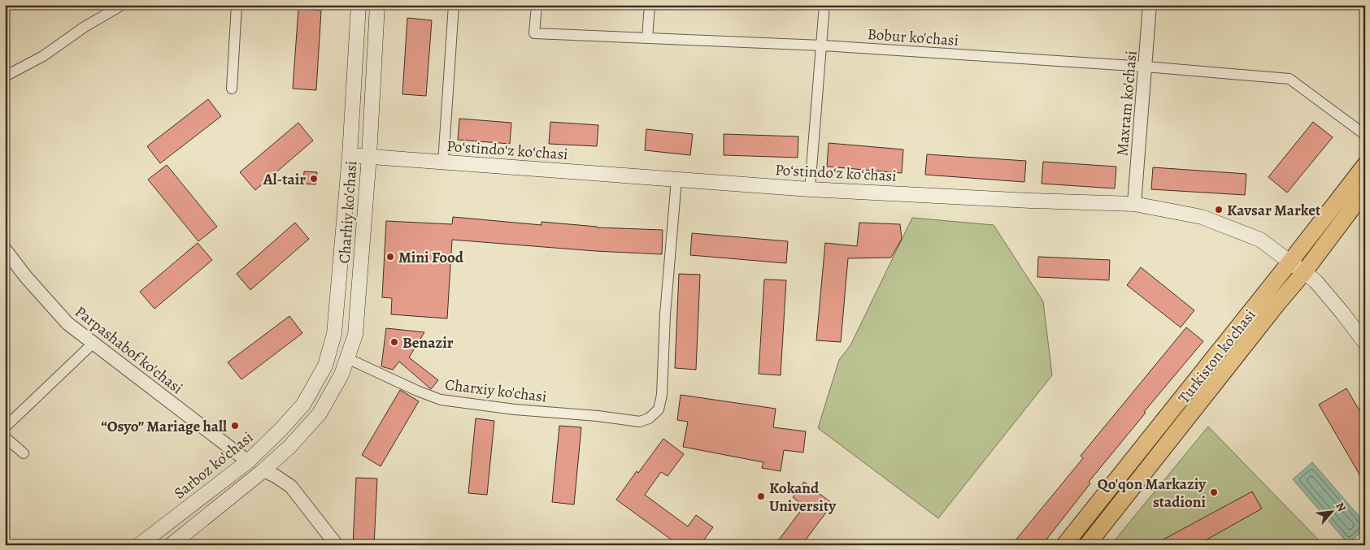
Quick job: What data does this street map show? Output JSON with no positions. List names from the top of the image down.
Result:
{
  "streets": {
    "main road": [
      "Poʻstindoʻz koʻchasi",
      "Charhiy ko'chasi",
      "Turkiston ko'chasi",
      "Sarboz ko'chasi"
    ],
    "street": [
      "Bobur ko'chasi",
      "Maxram ko'chasi",
      "Parpashabof ko'chasi",
      "Charxiy ko'chasi"
    ]
  },
  "crossings": [
    ["Bobur ko'chasi", "Maxram ko'chasi"],
    ["Maxram ko'chasi", "Poʻstindoʻz koʻchasi"],
    ["Poʻstindoʻz koʻchasi", "Charhiy ko'chasi"],
    ["Poʻstindoʻz koʻchasi", "Turkiston ko'chasi"],
    ["Poʻstindoʻz koʻchasi", "Charxiy ko'chasi"],
    ["Charhiy ko'chasi", "Charxiy ko'chasi"],
    ["Charhiy ko'chasi", "Sarboz ko'chasi"],
    ["Parpashabof ko'chasi", "Sarboz ko'chasi"]
  ],
  "places": [
    "Al-tair",
    "Kavsar Market",
    "Mini Food",
    "Benazir",
    "“Osyo” Mariage hall",
    "Qo'qon Markaziy stadioni",
    "Kokand University"
  ],
  "north": "top right"
}
